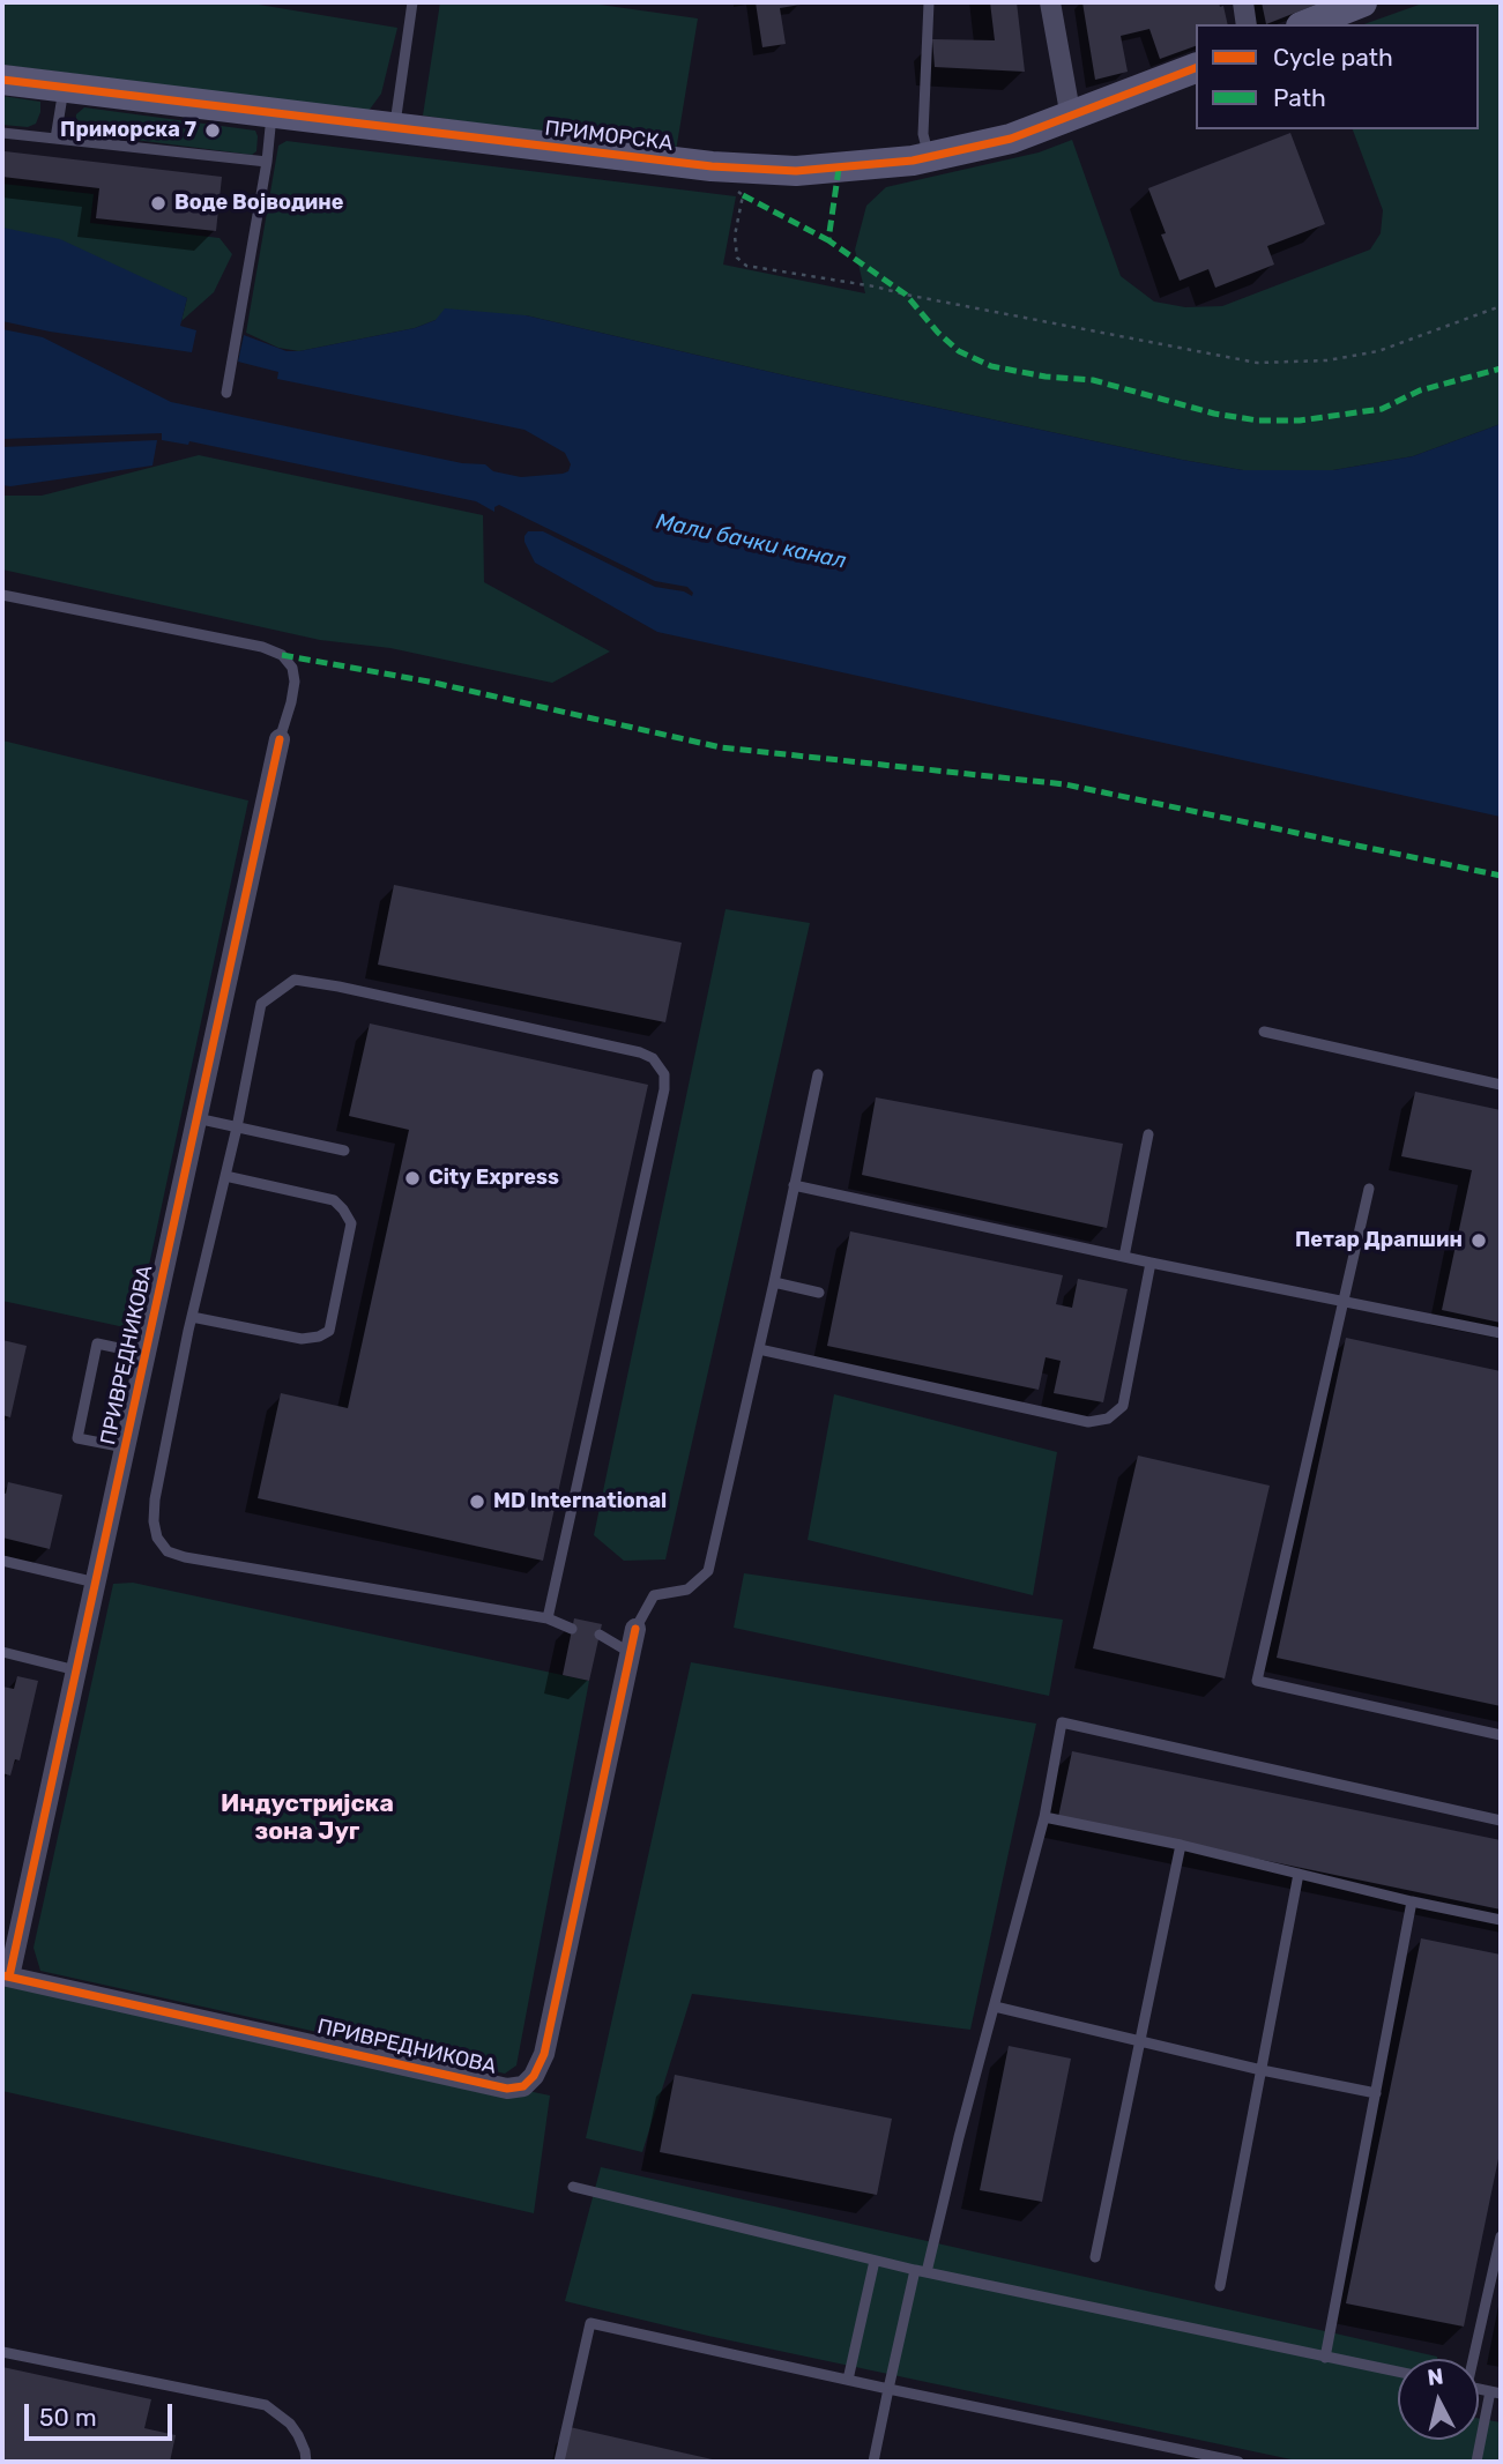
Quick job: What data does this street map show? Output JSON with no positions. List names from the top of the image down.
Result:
{
  "streets": {
    "street": ["ПРИМОРСКА", "ПРИВРЕДНИКОВА"]
  },
  "districts": ["Индустријска зона Југ"],
  "water": ["Мали бачки канал"],
  "places": [
    "Приморска 7",
    "Воде Војводине",
    "City Express",
    "Петар Драпшин",
    "MD International"
  ],
  "legend": ["Cycle path", "Path"],
  "scale_bar": "50 m",
  "north": "top"
}
